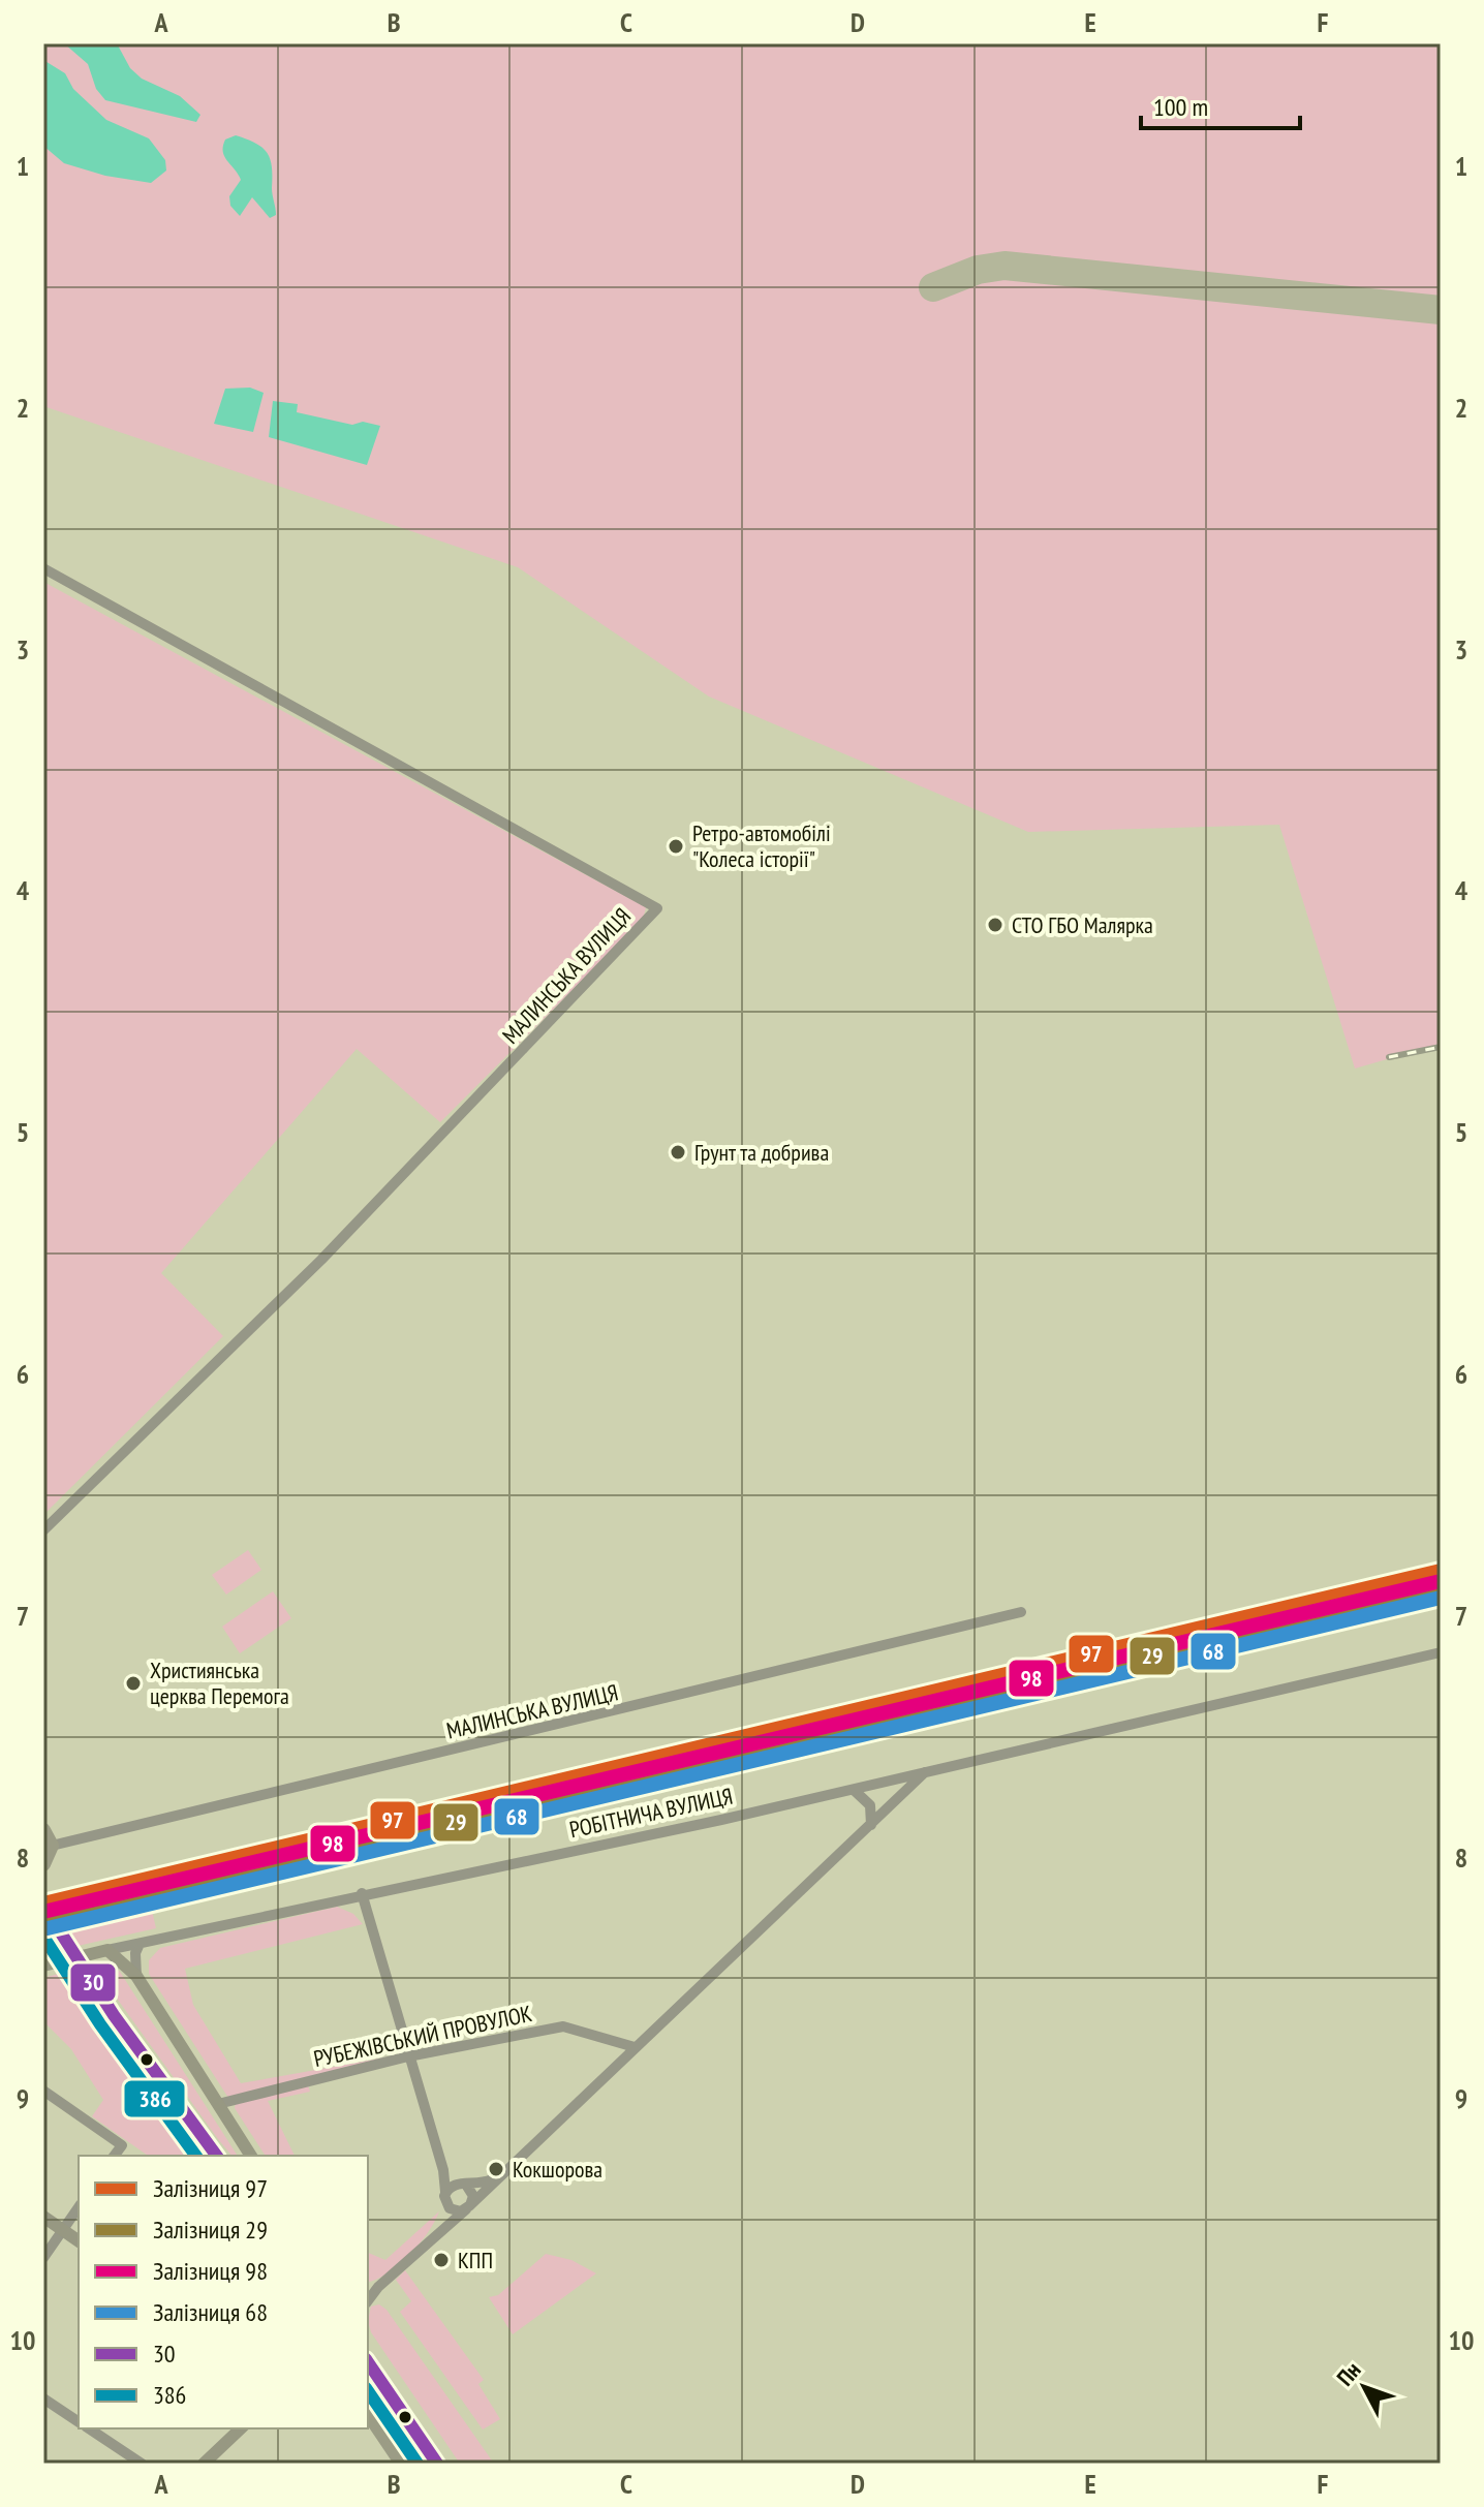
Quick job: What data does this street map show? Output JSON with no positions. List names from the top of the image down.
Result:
{
  "streets": {
    "main road": ["РОБІТНИЧА ВУЛИЦЯ"],
    "street": ["МАЛИНСЬКА ВУЛИЦЯ", "РУБЕЖІВСЬКИЙ ПРОВУЛОК"]
  },
  "places": [
    "Ретро-автомобілі \"Колеса історії\"",
    "СТО ГБО Малярка",
    "Грунт та добрива",
    "Християнська церква Перемога",
    "Кокшорова",
    "КПП"
  ],
  "lines": [
    "rail line 97",
    "rail line 98",
    "rail line 29",
    "rail line 68",
    "transit line 30",
    "transit line 386"
  ],
  "legend": [
    "Залізниця 97",
    "Залізниця 29",
    "Залізниця 98",
    "Залізниця 68",
    "30",
    "386"
  ],
  "scale_bar": "100 m",
  "north": "top left",
  "grid": {
    "columns": [
      "A",
      "B",
      "C",
      "D",
      "E",
      "F"
    ],
    "rows": [
      "1",
      "2",
      "3",
      "4",
      "5",
      "6",
      "7",
      "8",
      "9",
      "10"
    ]
  }
}
